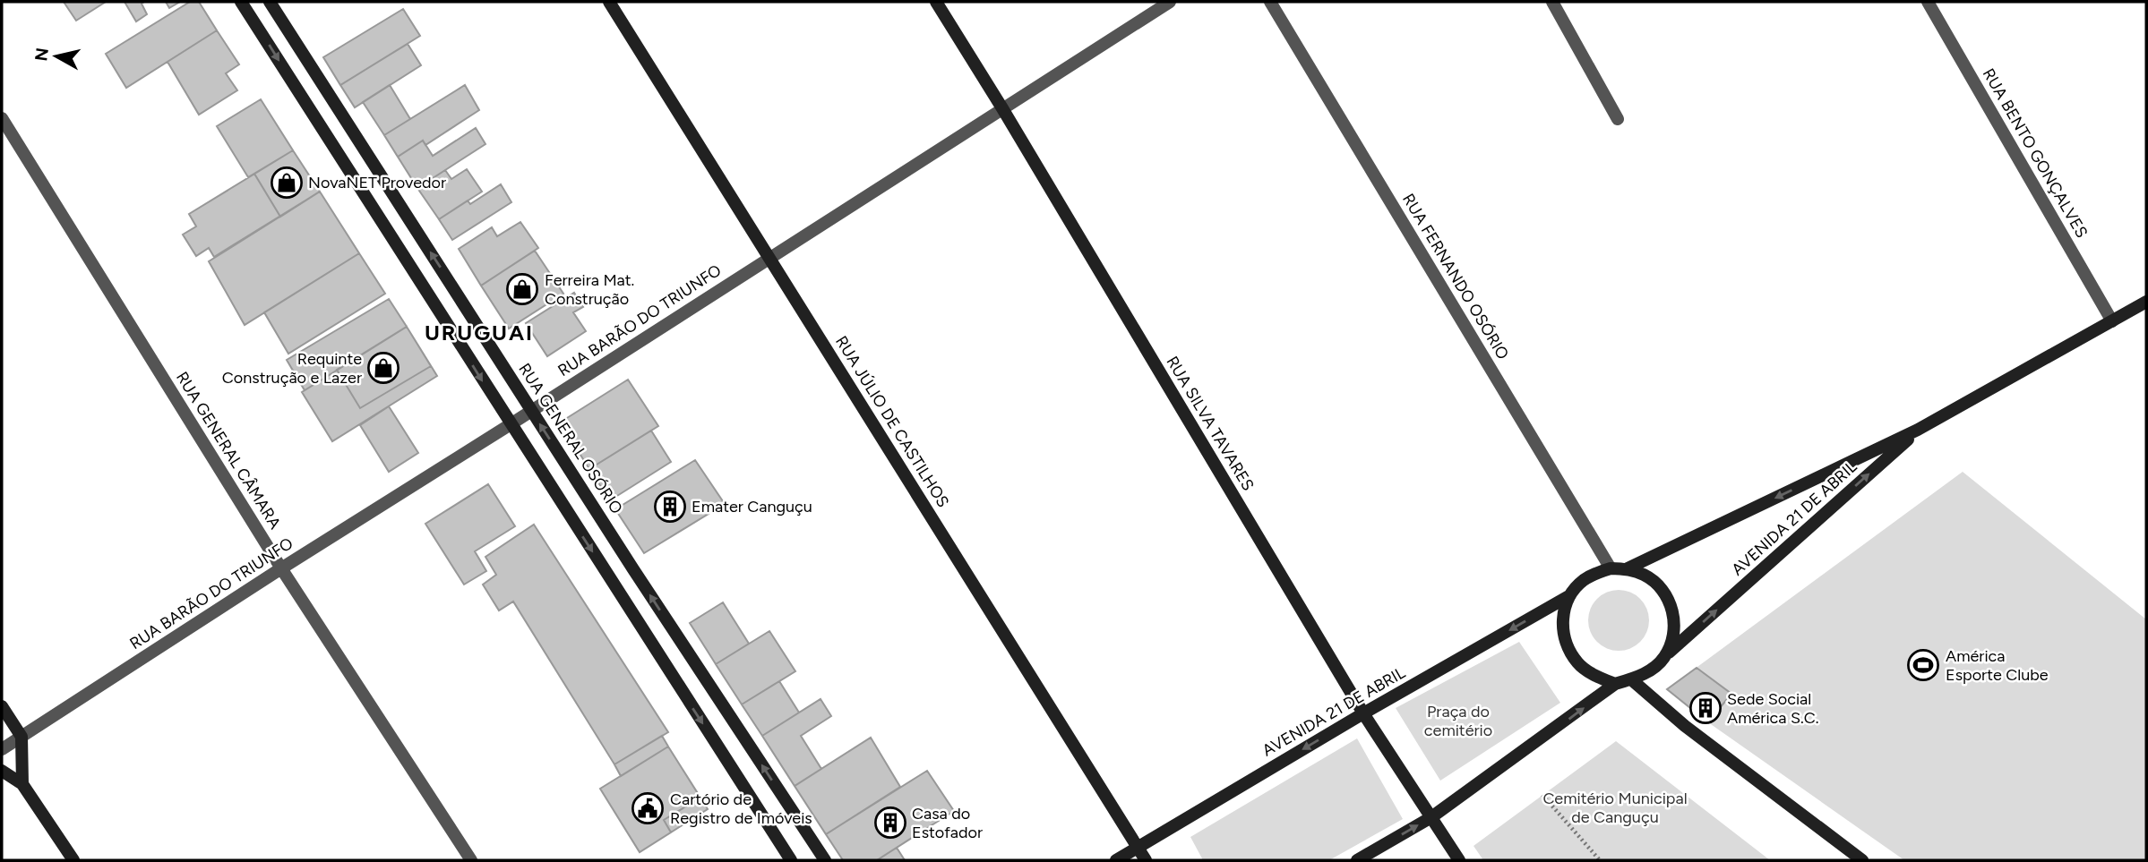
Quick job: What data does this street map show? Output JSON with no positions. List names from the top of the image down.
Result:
{
  "streets": {
    "street": [
      "RUA BENTO GONÇALVES",
      "RUA FERNANDO OSÓRIO",
      "RUA BARÃO DO TRIUNFO",
      "RUA JÚLIO DE CASTILHOS",
      "RUA SILVA TAVARES",
      "RUA GENERAL OSÓRIO",
      "RUA GENERAL CÂMARA",
      "AVENIDA 21 DE ABRIL"
    ]
  },
  "crossings": [
    ["RUA BENTO GONÇALVES", "AVENIDA 21 DE ABRIL"],
    ["RUA FERNANDO OSÓRIO", "AVENIDA 21 DE ABRIL"],
    ["RUA BARÃO DO TRIUNFO", "RUA JÚLIO DE CASTILHOS"],
    ["RUA BARÃO DO TRIUNFO", "RUA SILVA TAVARES"],
    ["RUA BARÃO DO TRIUNFO", "RUA GENERAL OSÓRIO"],
    ["RUA BARÃO DO TRIUNFO", "RUA GENERAL CÂMARA"],
    ["RUA JÚLIO DE CASTILHOS", "AVENIDA 21 DE ABRIL"],
    ["RUA SILVA TAVARES", "AVENIDA 21 DE ABRIL"]
  ],
  "districts": ["URUGUAI"],
  "parks": ["Praça do cemitério", "Cemitério Municipal de Canguçu"],
  "places": {
    "shop": ["NovaNET Provedor", "Ferreira Mat. Construção", "Requinte Construção e Lazer"],
    "building": ["Emater Canguçu", "Sede Social América S.C.", "Casa do Estofador"],
    "sports": ["América Esporte Clube"],
    "public building": ["Cartório de Registro de Imóveis"]
  },
  "north": "left"
}
